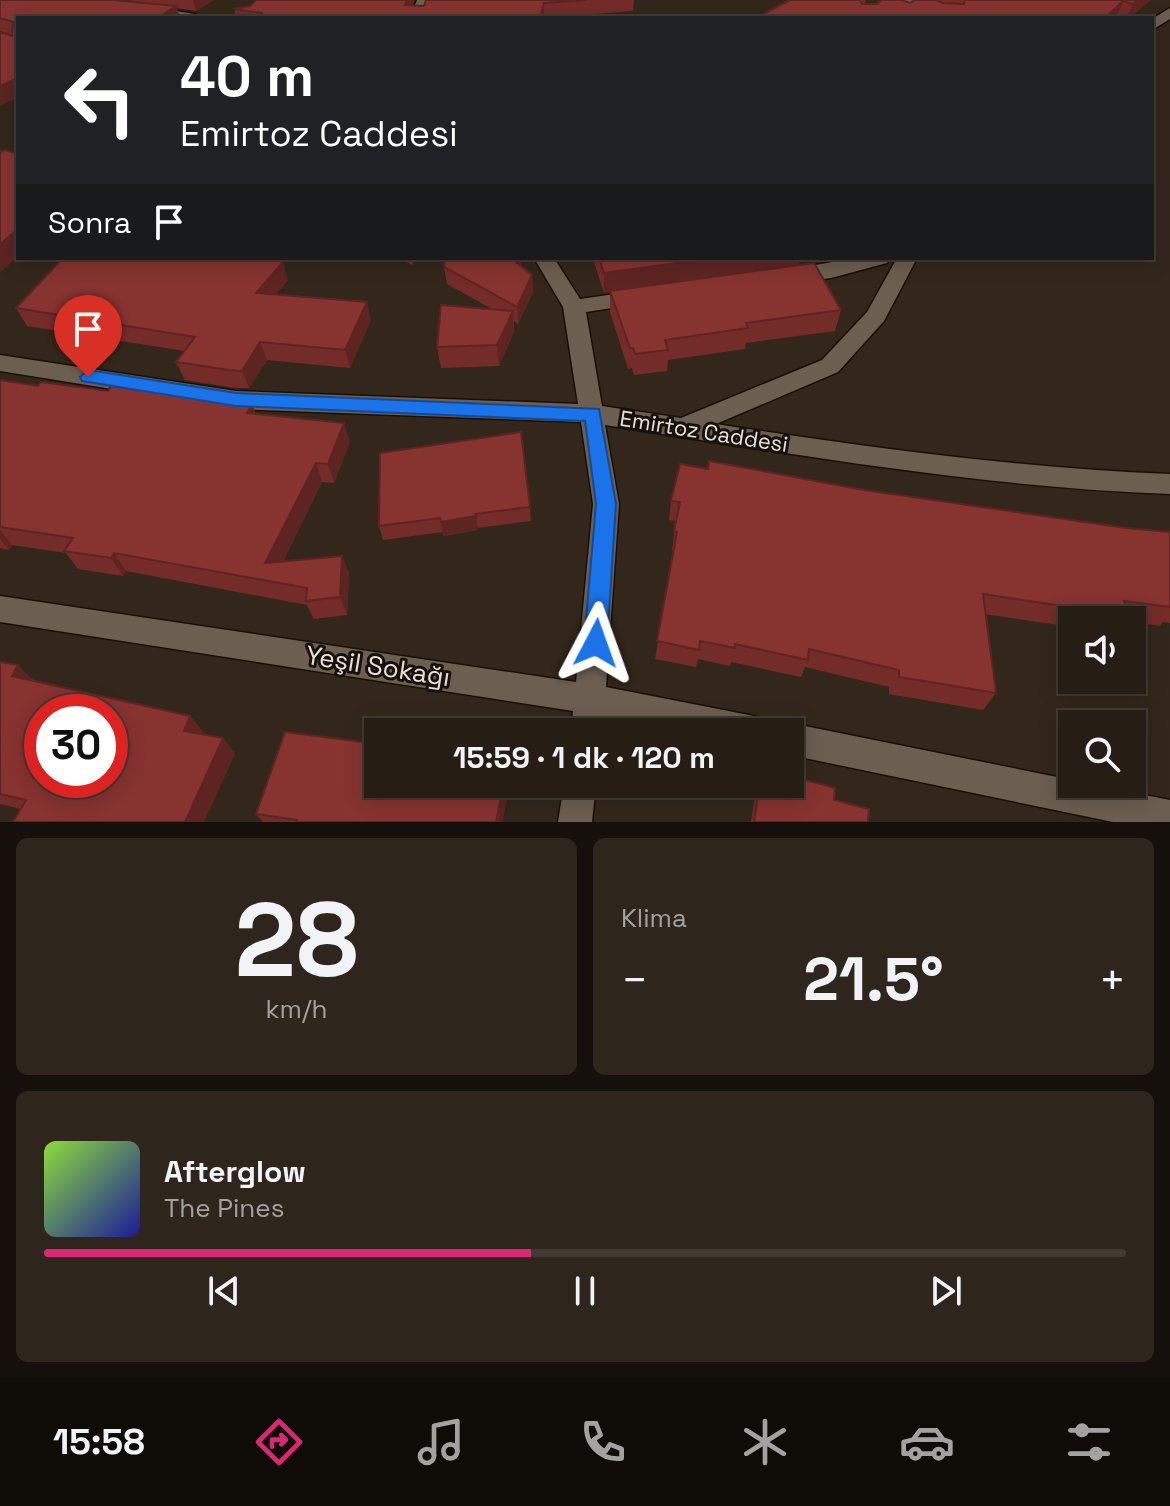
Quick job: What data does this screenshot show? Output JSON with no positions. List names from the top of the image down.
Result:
{
  "streets": {
    "street": ["Emirtoz Caddesi", "Yeşil Sokağı"]
  },
  "page": {
    "turn": ["40 m", "Emirtoz Caddesi"],
    "then": "Sonra",
    "limit": "30",
    "trip": "15:59 · 1 dk · 120 m",
    "tile": [
      ["28", "km/h"],
      "Klima"
    ],
    "heat": ["−", "21.5°", "+"],
    "song": ["Afterglow", "The Pines"],
    "tabs": "15:58"
  }
}
